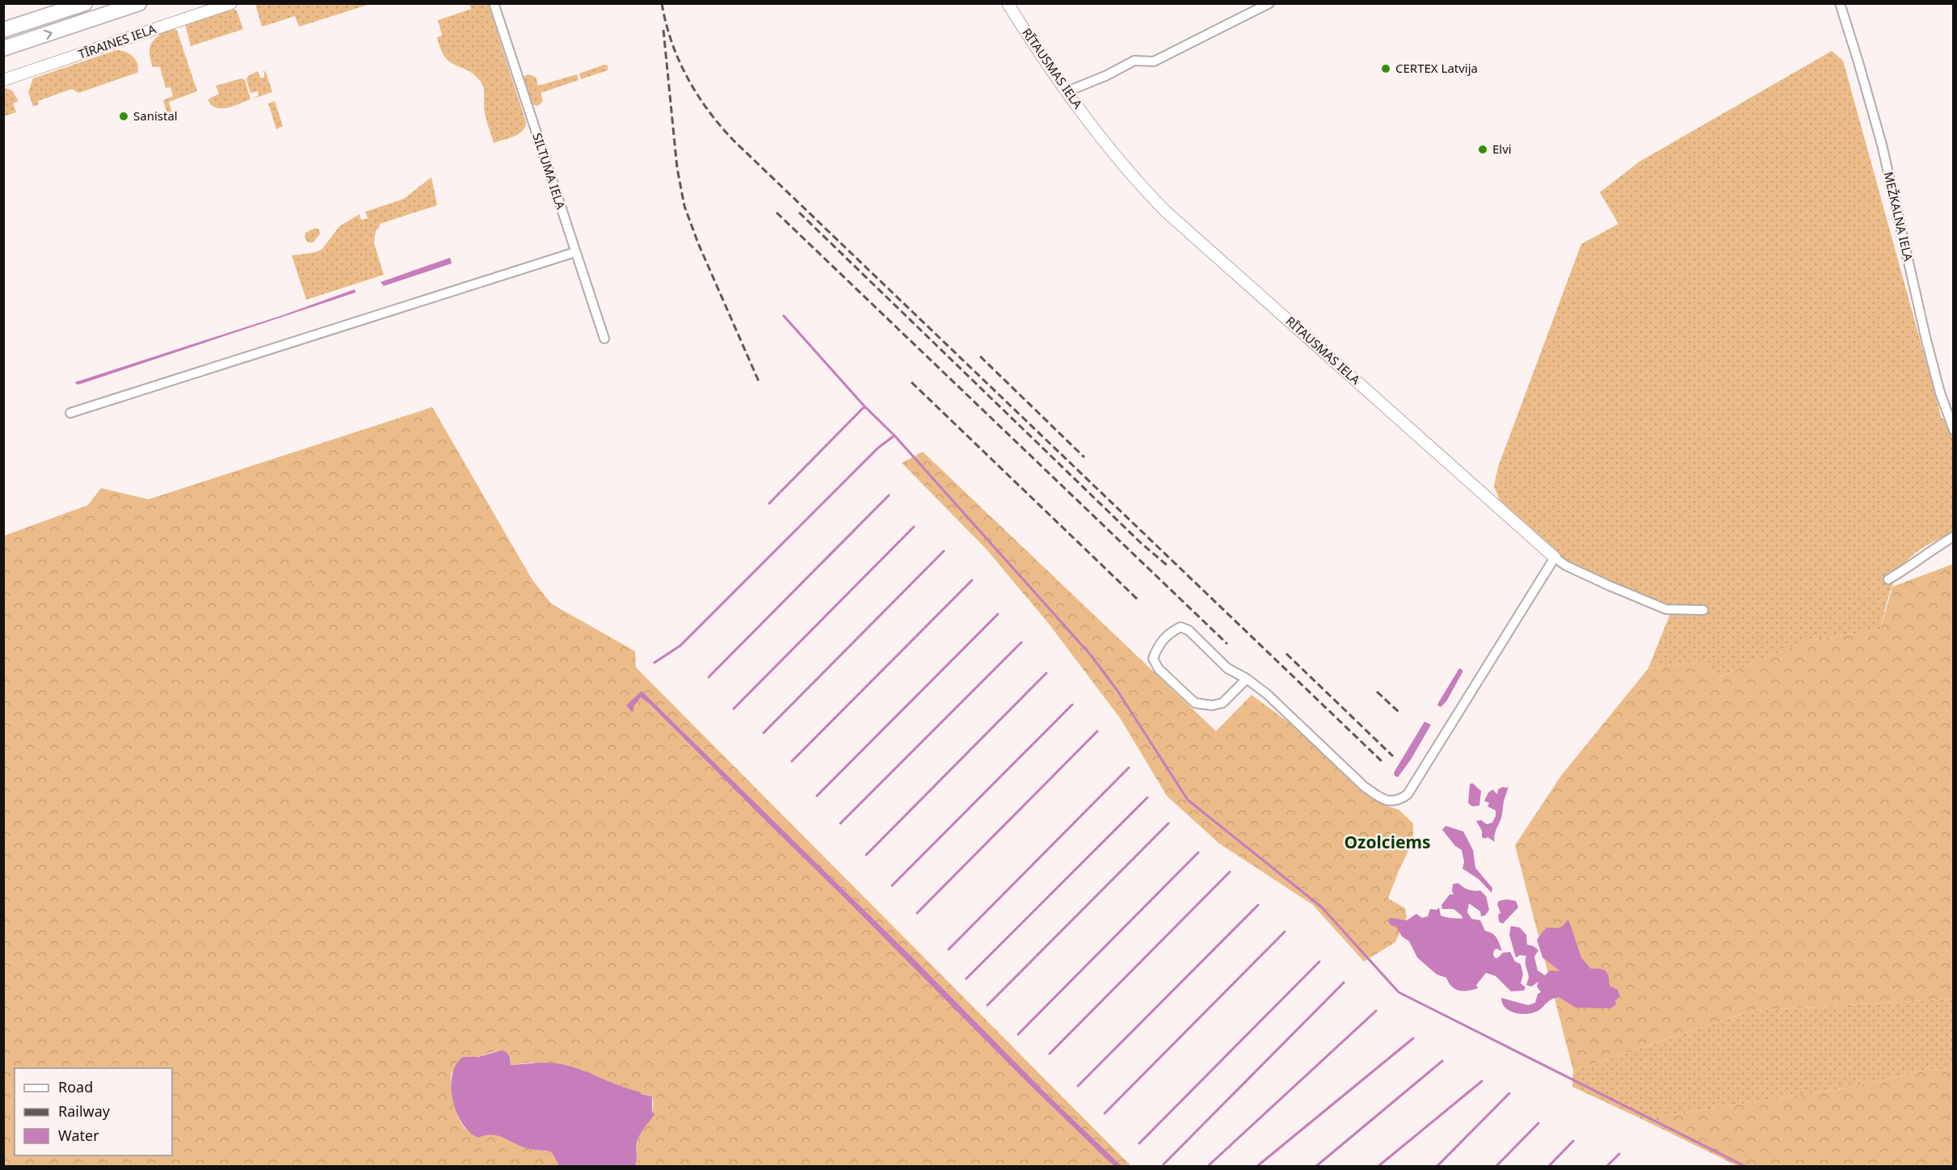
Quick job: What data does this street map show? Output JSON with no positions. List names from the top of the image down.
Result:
{
  "streets": {
    "street": [
      "TĪRAINES IELA",
      "RĪTAUSMAS IELA",
      "SILTUMA IELA",
      "MEŽKALNA IELA"
    ]
  },
  "districts": ["Ozolciems"],
  "places": ["CERTEX Latvija", "Sanistal", "Elvi"],
  "legend": ["Road", "Railway", "Water"]
}
